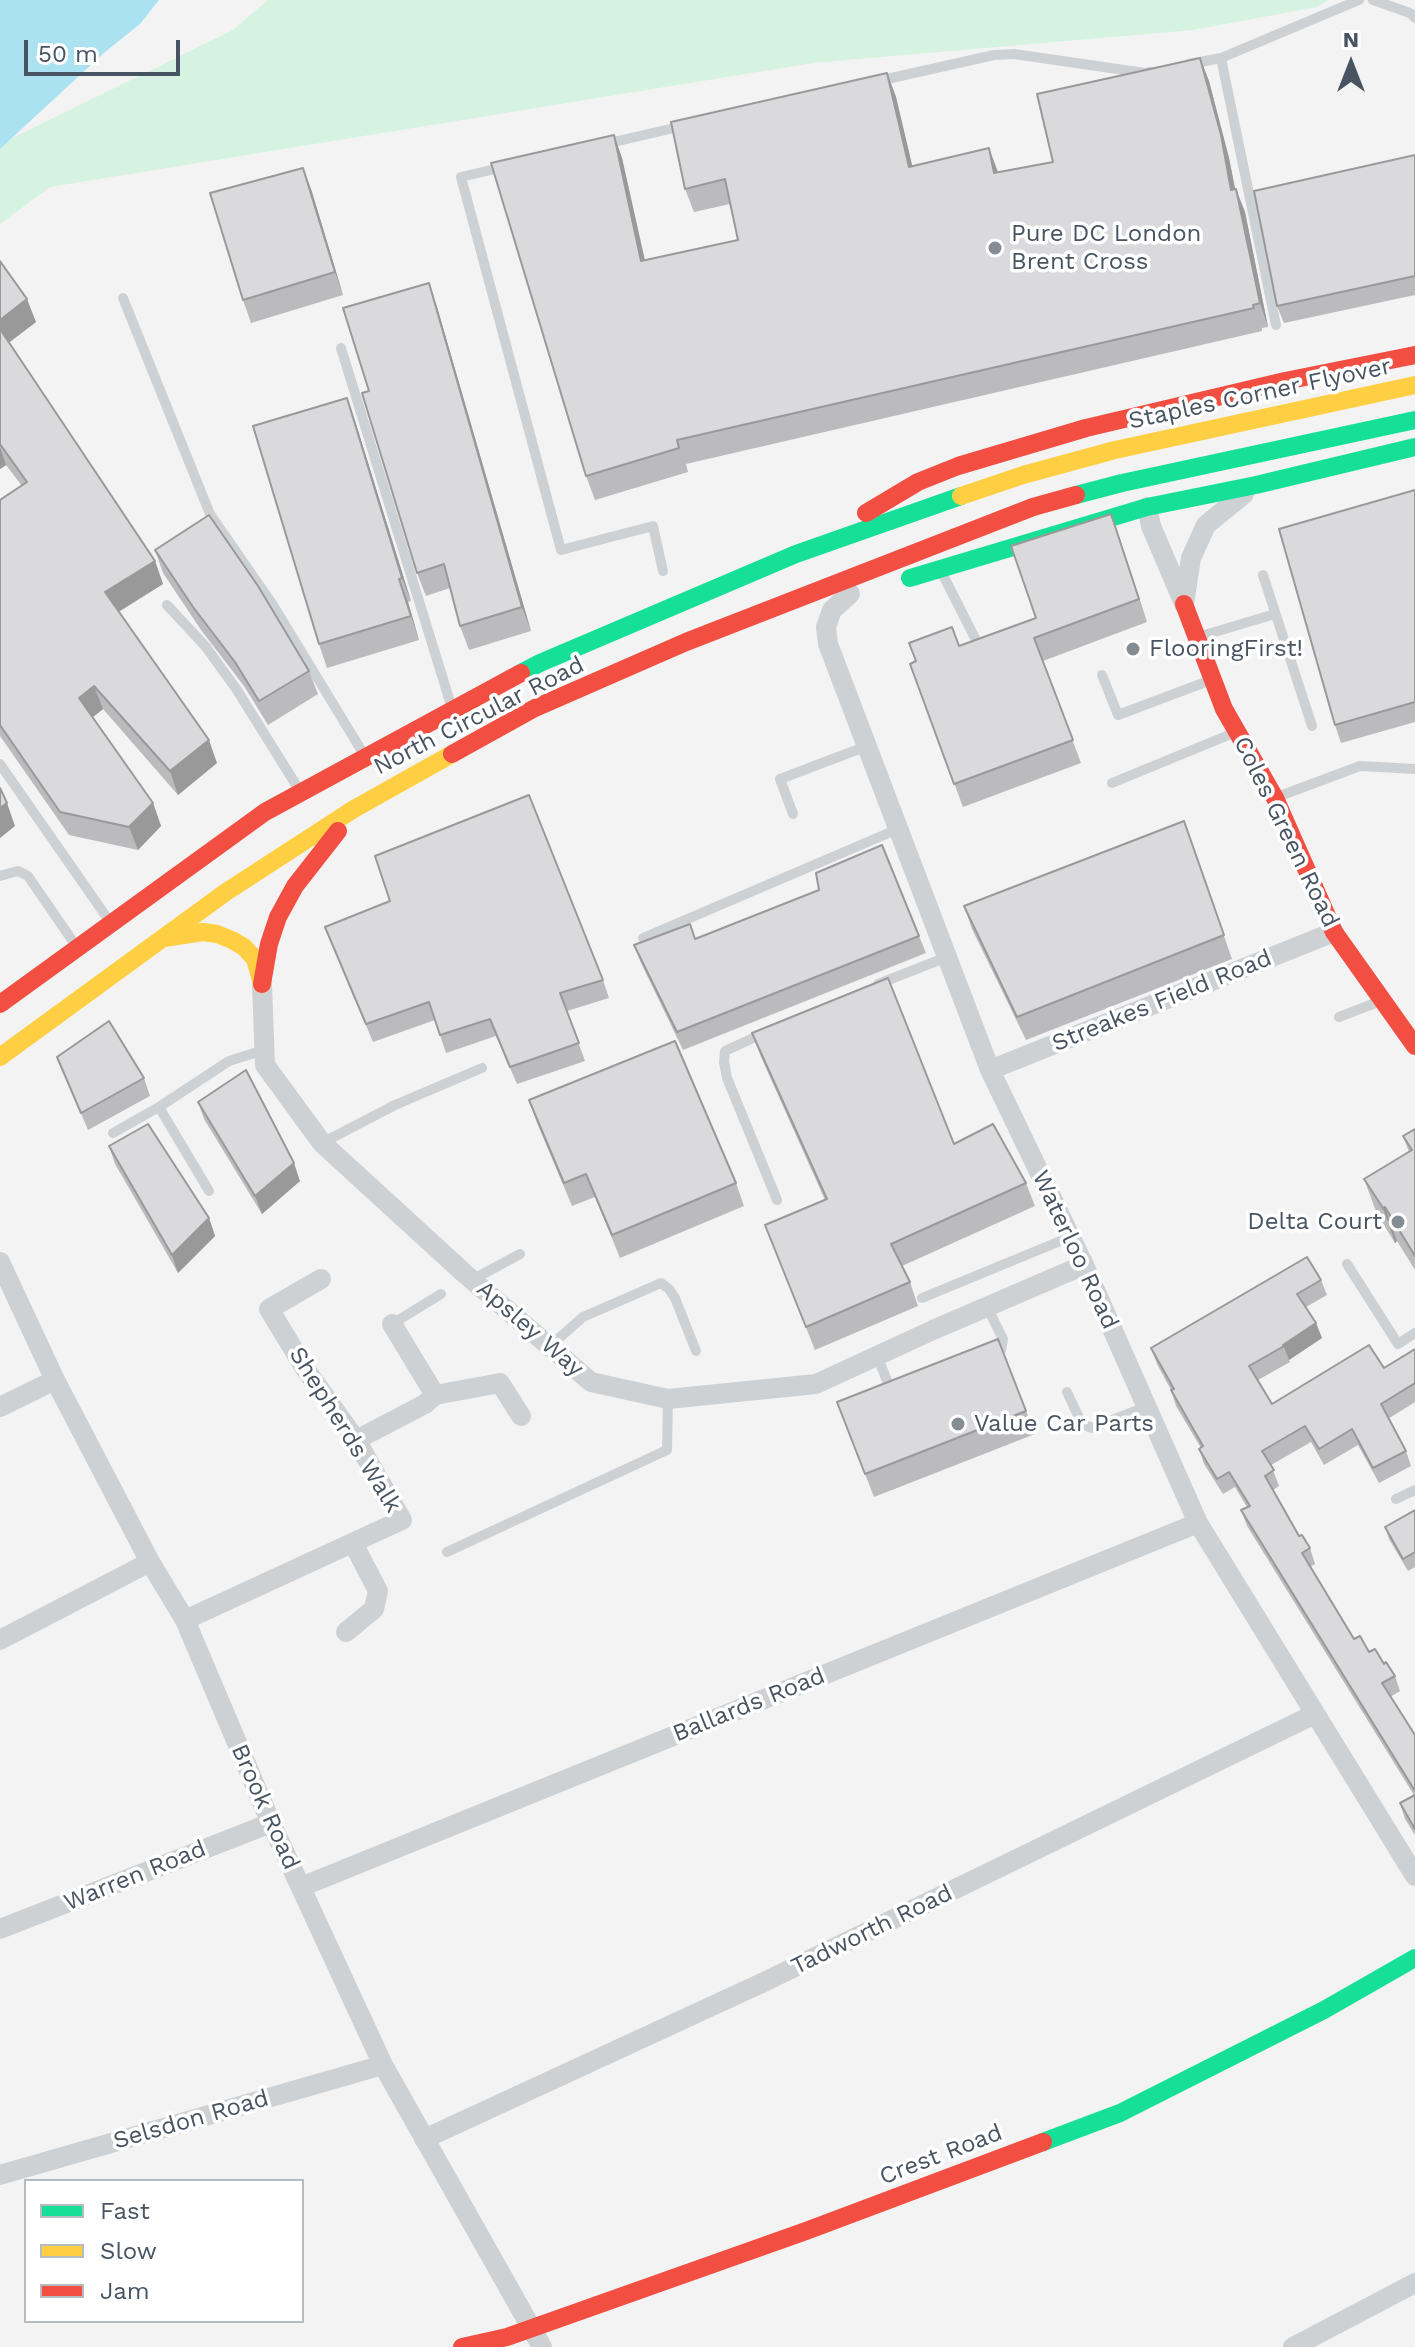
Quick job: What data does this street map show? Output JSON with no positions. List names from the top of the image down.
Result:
{
  "streets": {
    "main road": [
      "Staples Corner Flyover",
      "North Circular Road",
      "Coles Green Road",
      "Crest Road"
    ],
    "street": [
      "Streakes Field Road",
      "Waterloo Road",
      "Apsley Way",
      "Shepherds Walk",
      "Ballards Road",
      "Brook Road",
      "Warren Road",
      "Tadworth Road",
      "Selsdon Road"
    ]
  },
  "crossings": [
    ["Staples Corner Flyover", "North Circular Road"],
    ["Coles Green Road", "Streakes Field Road"],
    ["Streakes Field Road", "Waterloo Road"],
    ["Waterloo Road", "Apsley Way"],
    ["Waterloo Road", "Ballards Road"],
    ["Waterloo Road", "Tadworth Road"],
    ["Shepherds Walk", "Brook Road"],
    ["Ballards Road", "Brook Road"],
    ["Brook Road", "Warren Road"],
    ["Brook Road", "Tadworth Road"],
    ["Brook Road", "Selsdon Road"],
    ["Brook Road", "Crest Road"]
  ],
  "places": [
    "Pure DC London Brent Cross",
    "FlooringFirst!",
    "Delta Court",
    "Value Car Parts"
  ],
  "legend": ["Fast", "Slow", "Jam"],
  "scale_bar": "50 m",
  "north": "top"
}
